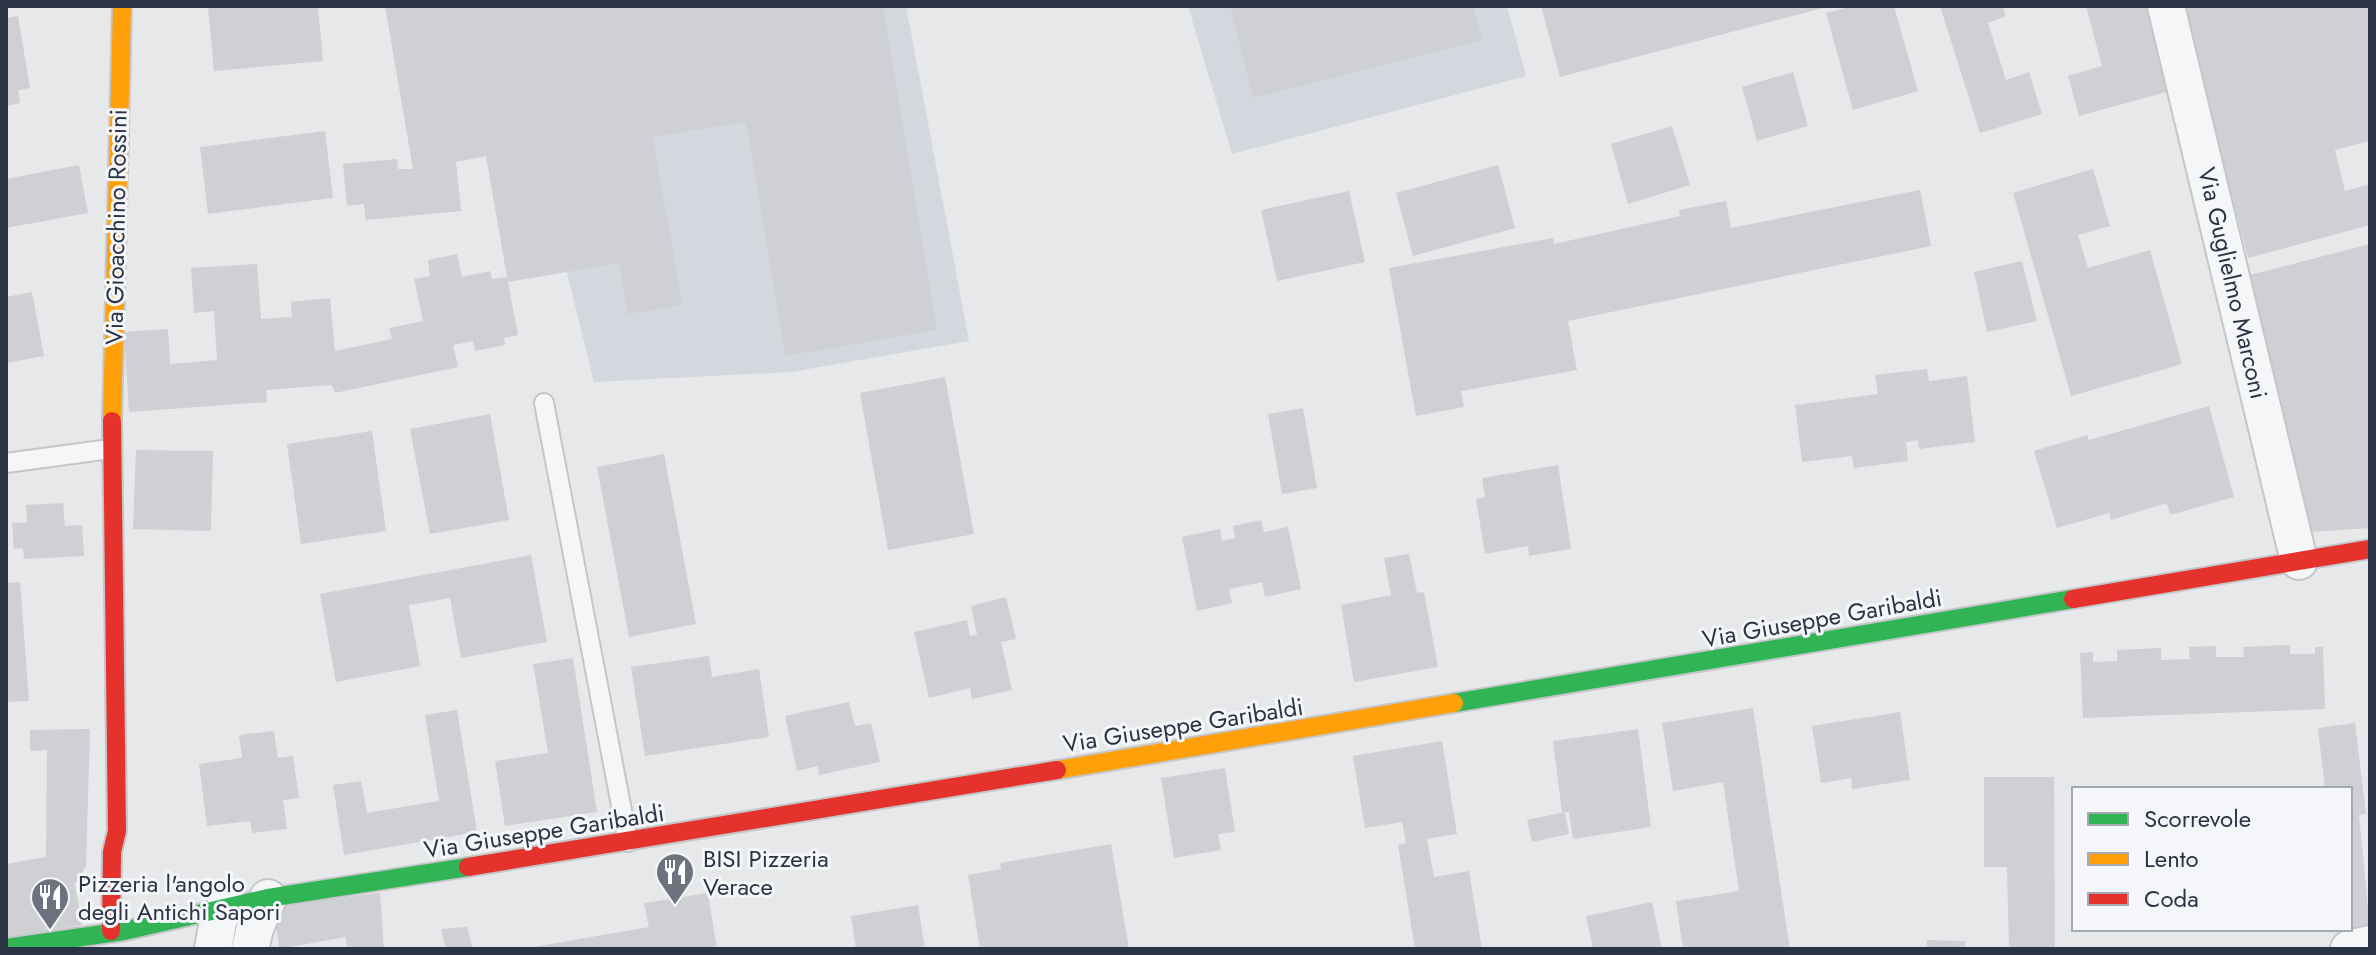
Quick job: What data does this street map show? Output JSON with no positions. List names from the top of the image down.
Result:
{
  "streets": {
    "street": ["Via Gioacchino Rossini", "Via Guglielmo Marconi", "Via Giuseppe Garibaldi"]
  },
  "crossings": [
    ["Via Gioacchino Rossini", "Via Giuseppe Garibaldi"],
    ["Via Guglielmo Marconi", "Via Giuseppe Garibaldi"]
  ],
  "places": {
    "restaurant": ["BISI Pizzeria Verace", "Pizzeria l'angolo degli Antichi Sapori"]
  },
  "legend": ["Scorrevole", "Lento", "Coda"]
}
